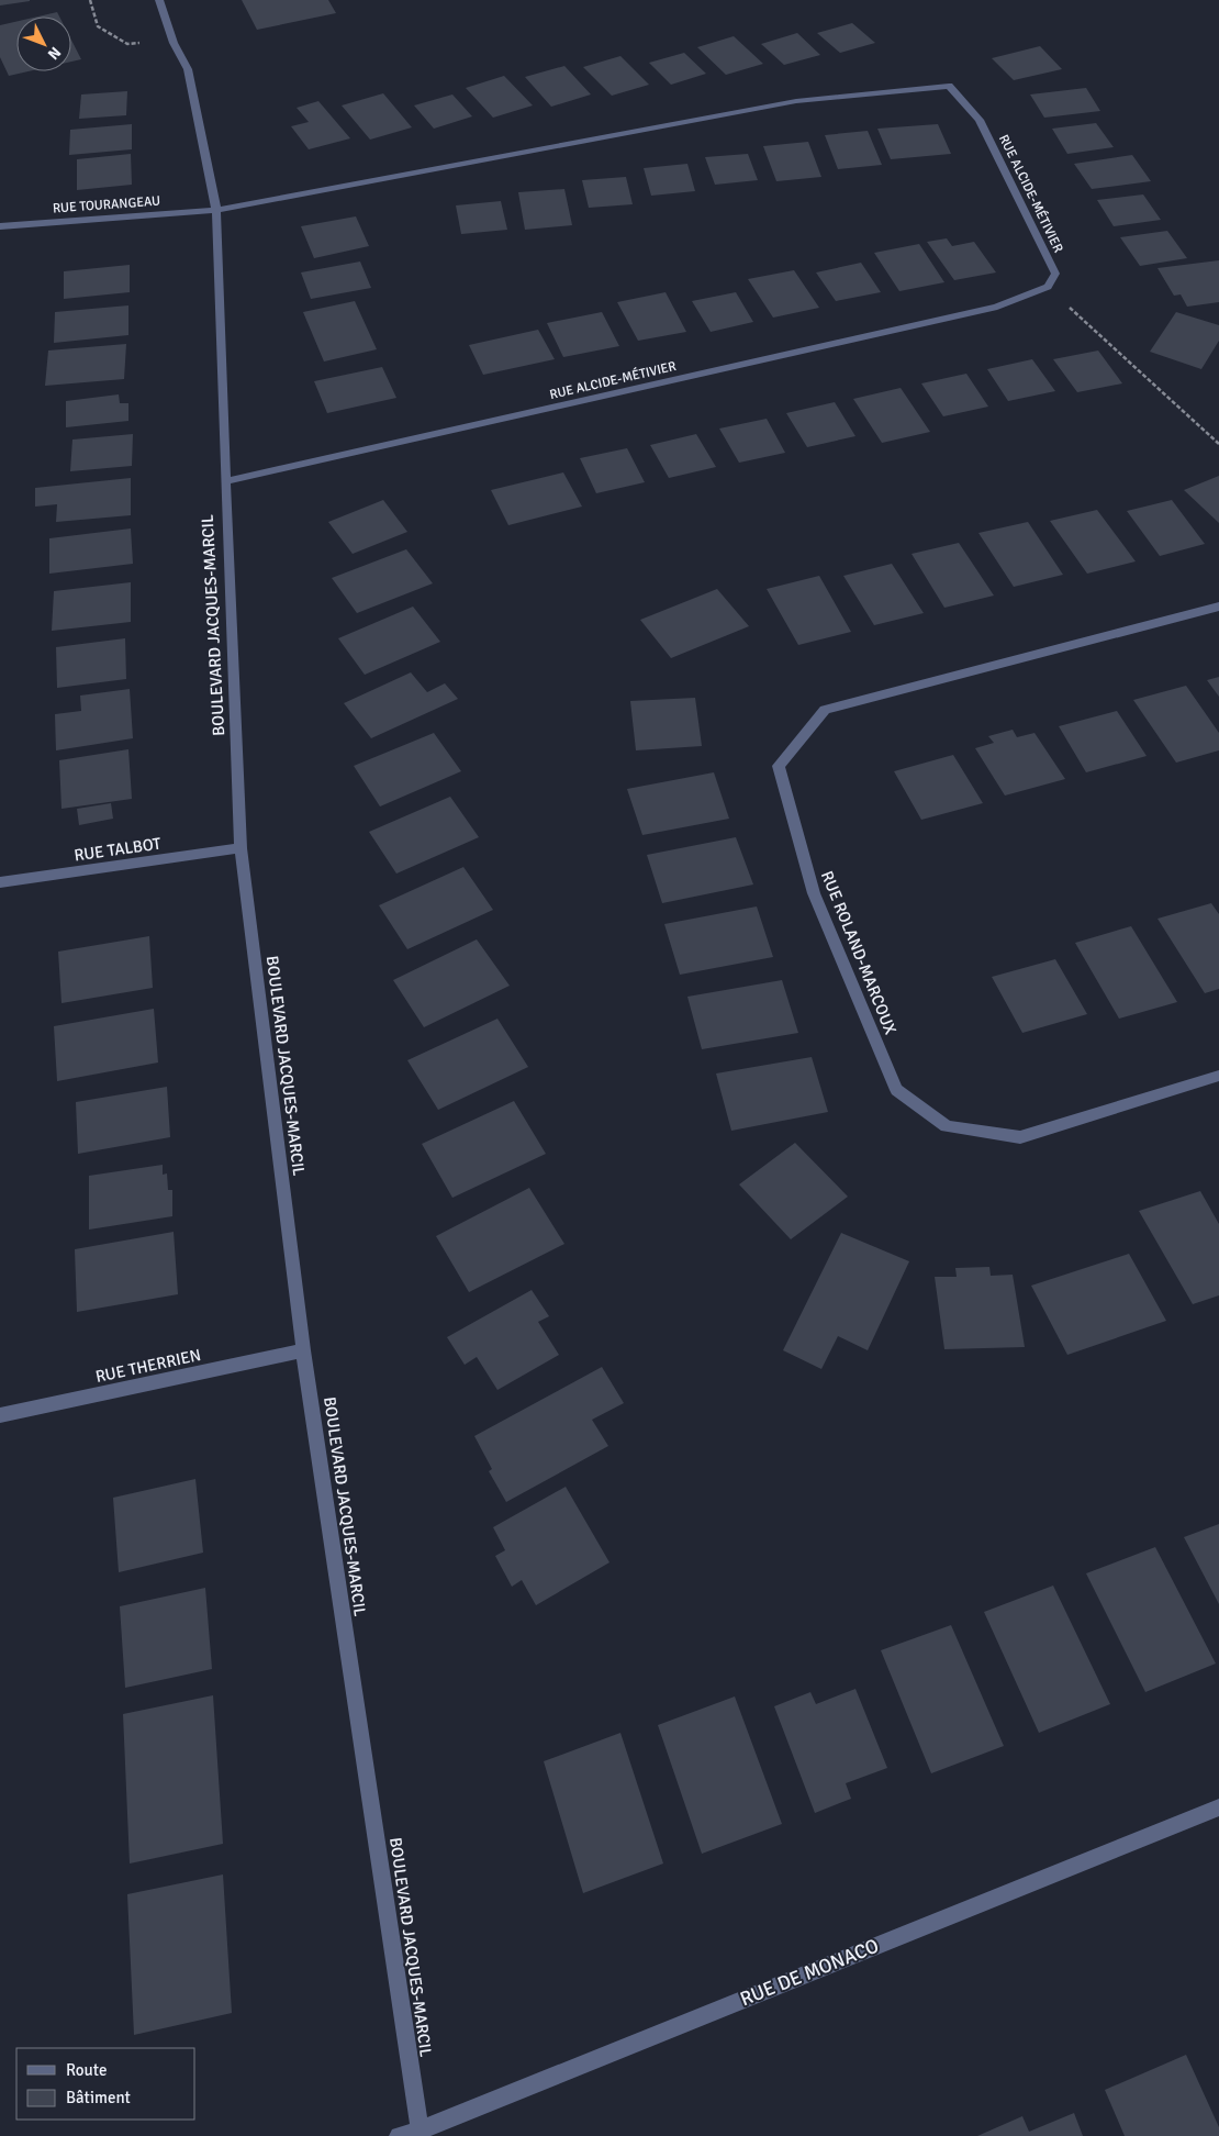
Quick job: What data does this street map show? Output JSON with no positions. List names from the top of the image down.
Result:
{
  "streets": {
    "street": [
      "RUE ALCIDE-MÉTIVIER",
      "RUE TOURANGEAU",
      "BOULEVARD JACQUES-MARCIL",
      "RUE TALBOT",
      "RUE ROLAND-MARCOUX",
      "RUE THERRIEN",
      "RUE DE MONACO"
    ]
  },
  "crossings": [
    ["RUE ALCIDE-MÉTIVIER", "RUE TOURANGEAU"],
    ["RUE ALCIDE-MÉTIVIER", "BOULEVARD JACQUES-MARCIL"],
    ["RUE TOURANGEAU", "BOULEVARD JACQUES-MARCIL"],
    ["BOULEVARD JACQUES-MARCIL", "RUE TALBOT"],
    ["BOULEVARD JACQUES-MARCIL", "RUE THERRIEN"],
    ["BOULEVARD JACQUES-MARCIL", "RUE DE MONACO"]
  ],
  "legend": ["Route", "Bâtiment"],
  "north": "bottom right"
}
